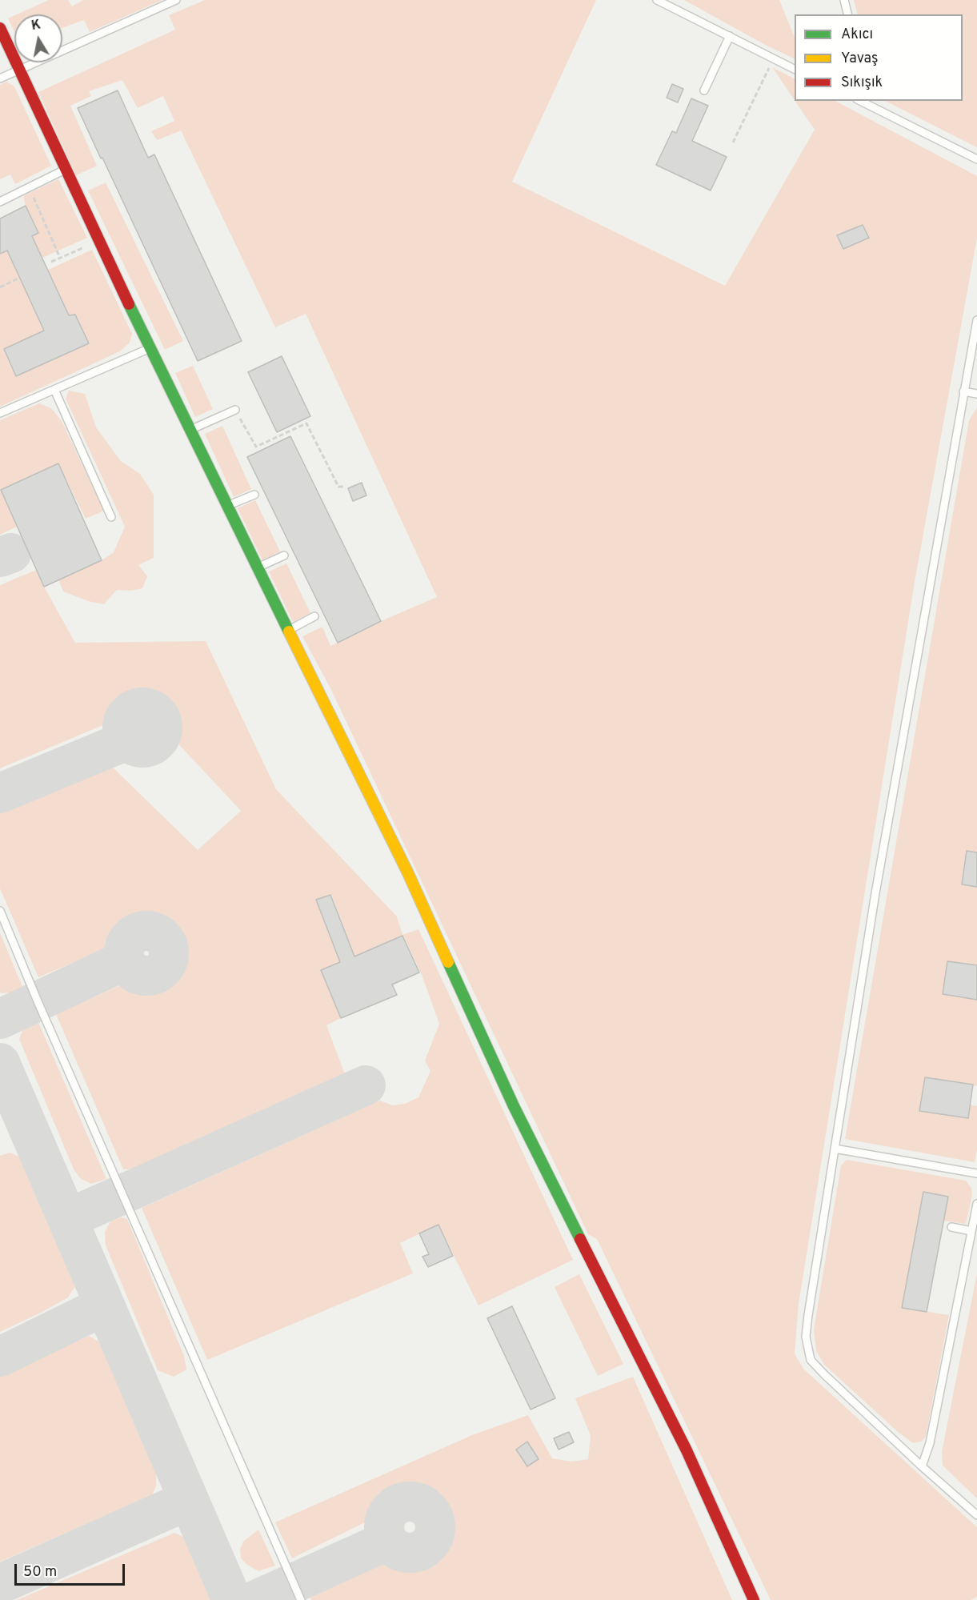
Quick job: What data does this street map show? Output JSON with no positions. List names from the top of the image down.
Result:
{
  "legend": ["Akıcı", "Yavaş", "Sıkışık"],
  "scale_bar": "50 m",
  "north": "top"
}
